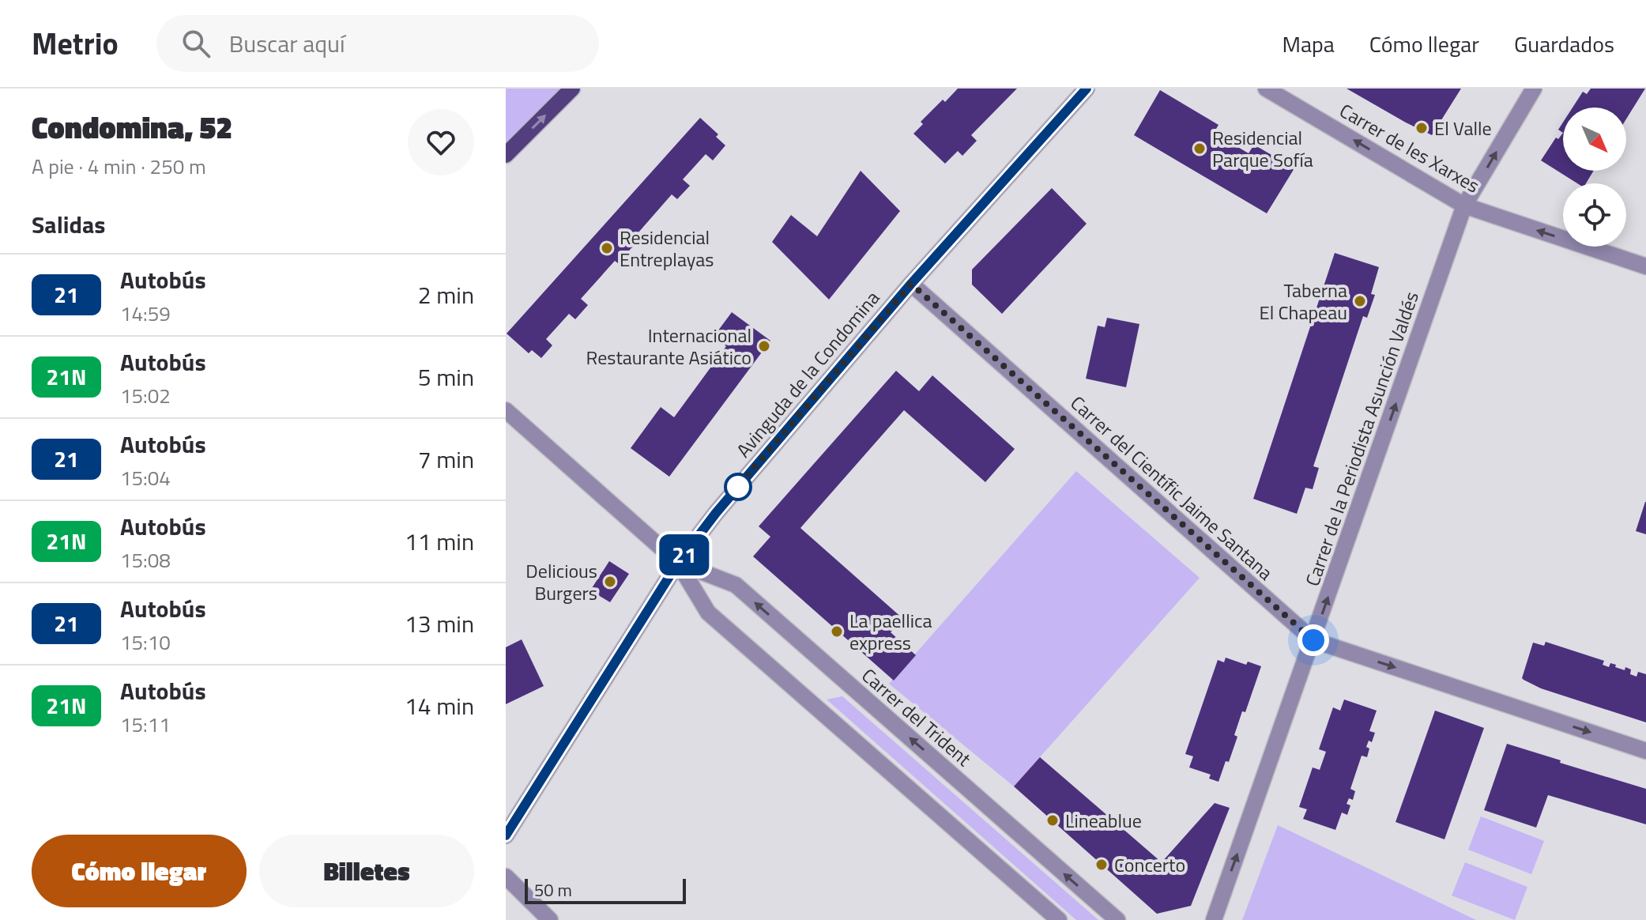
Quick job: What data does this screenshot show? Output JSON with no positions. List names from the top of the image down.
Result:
{
  "streets": {
    "street": [
      "Carrer de les Xarxes",
      "Avinguda de la Condomina",
      "Carrer de la Periodista Asunción Valdés",
      "Carrer del Científic Jaime Santana",
      "Carrer del Trident"
    ]
  },
  "crossings": [
    ["Carrer de les Xarxes", "Carrer de la Periodista Asunción Valdés"],
    ["Avinguda de la Condomina", "Carrer del Científic Jaime Santana"],
    ["Avinguda de la Condomina", "Carrer del Trident"],
    ["Carrer de la Periodista Asunción Valdés", "Carrer del Científic Jaime Santana"]
  ],
  "one_way": ["Carrer de les Xarxes", "Carrer de la Periodista Asunción Valdés", "Carrer del Científic Jaime Santana"],
  "places": [
    "El Valle",
    "Residencial Parque Sofía",
    "Residencial Entreplayas",
    "Taberna El Chapeau",
    "Internacional Restaurante Asiático",
    "Delicious Burgers",
    "La paellica express",
    "Lineablue",
    "Concerto"
  ],
  "lines": ["bus line 21"],
  "scale_bar": "50 m",
  "north": "bottom right",
  "page": {
    "header": "Metrio",
    "search": "Buscar aquí",
    "nav": ["Mapa", "Cómo llegar", "Guardados"],
    "heading": [
      ["Condomina, 52", "A pie · 4 min · 250 m"],
      "Salidas"
    ],
    "on_map": "21",
    "list": [
      {
        "mark": "21",
        "name": "Autobús",
        "note": "14:59",
        "value": "2 min"
      },
      {
        "mark": "21N",
        "name": "Autobús",
        "note": "15:02",
        "value": "5 min"
      },
      {
        "mark": "21",
        "name": "Autobús",
        "note": "15:04",
        "value": "7 min"
      },
      {
        "mark": "21N",
        "name": "Autobús",
        "note": "15:08",
        "value": "11 min"
      },
      {
        "mark": "21",
        "name": "Autobús",
        "note": "15:10",
        "value": "13 min"
      },
      {
        "mark": "21N",
        "name": "Autobús",
        "note": "15:11",
        "value": "14 min"
      }
    ],
    "buttons": ["Cómo llegar", "Billetes"],
    "scale": "50 m"
  }
}
